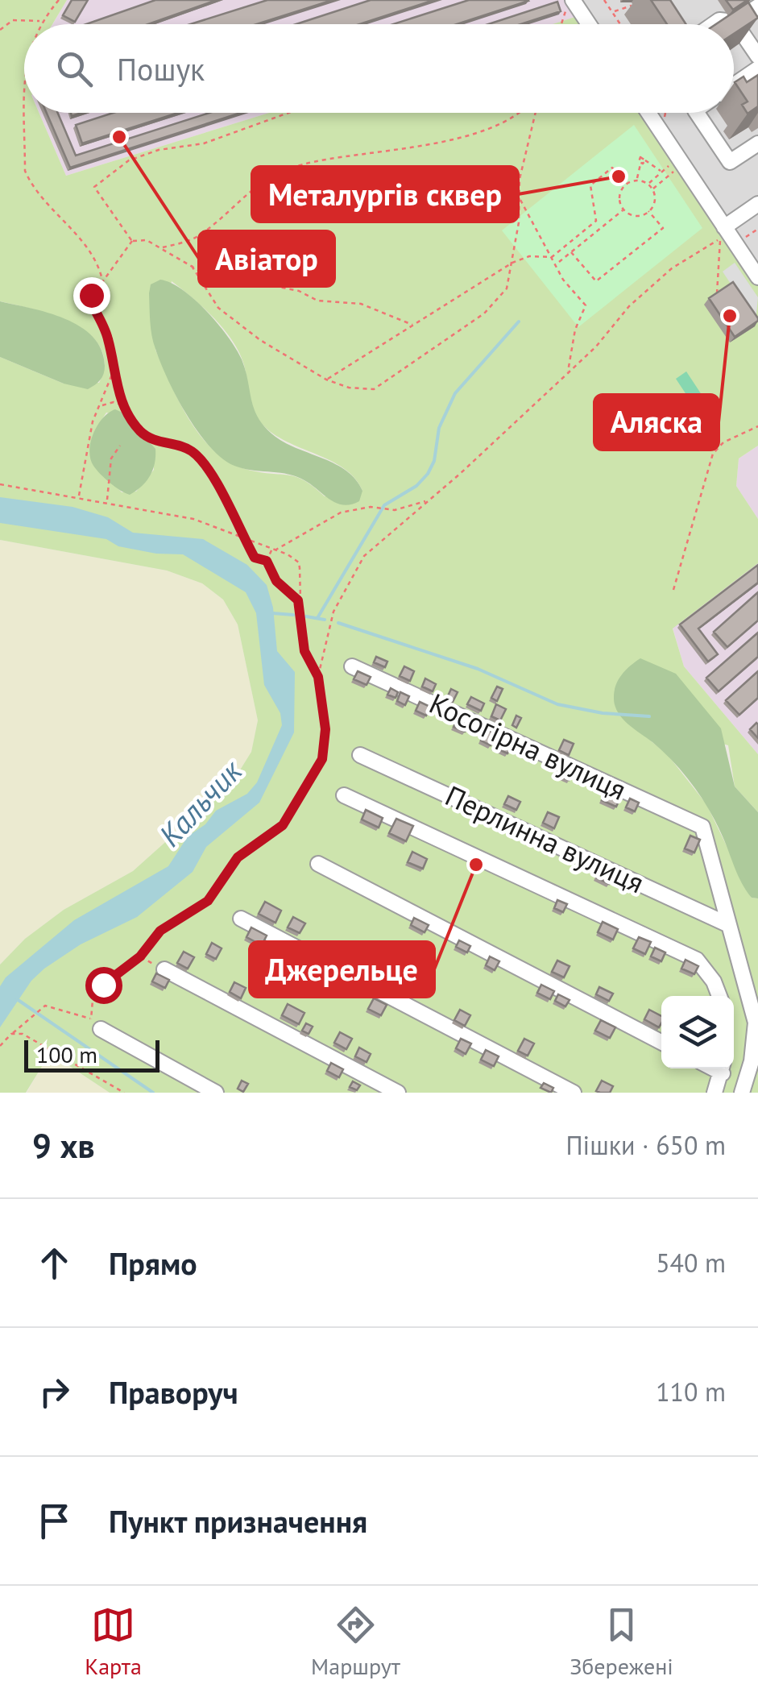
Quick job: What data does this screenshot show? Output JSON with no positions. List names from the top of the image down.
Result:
{
  "streets": {
    "street": ["Косогірна вулиця", "Перлинна вулиця"]
  },
  "crossings": [
    ["Косогірна вулиця", "Перлинна вулиця"]
  ],
  "water": ["Кальчик"],
  "places": [
    "Авіатор",
    "Металургів сквер",
    "Аляска",
    "Джерельце"
  ],
  "scale_bar": "100 m",
  "page": {
    "search": "Пошук",
    "scale": "100 m",
    "heading": ["9 хв", "Пішки · 650 m"],
    "list": [
      ["Прямо", "540 m"],
      ["Праворуч", "110 m"],
      "Пункт призначення"
    ],
    "nav": ["Карта", "Маршрут", "Збережені"]
  }
}
